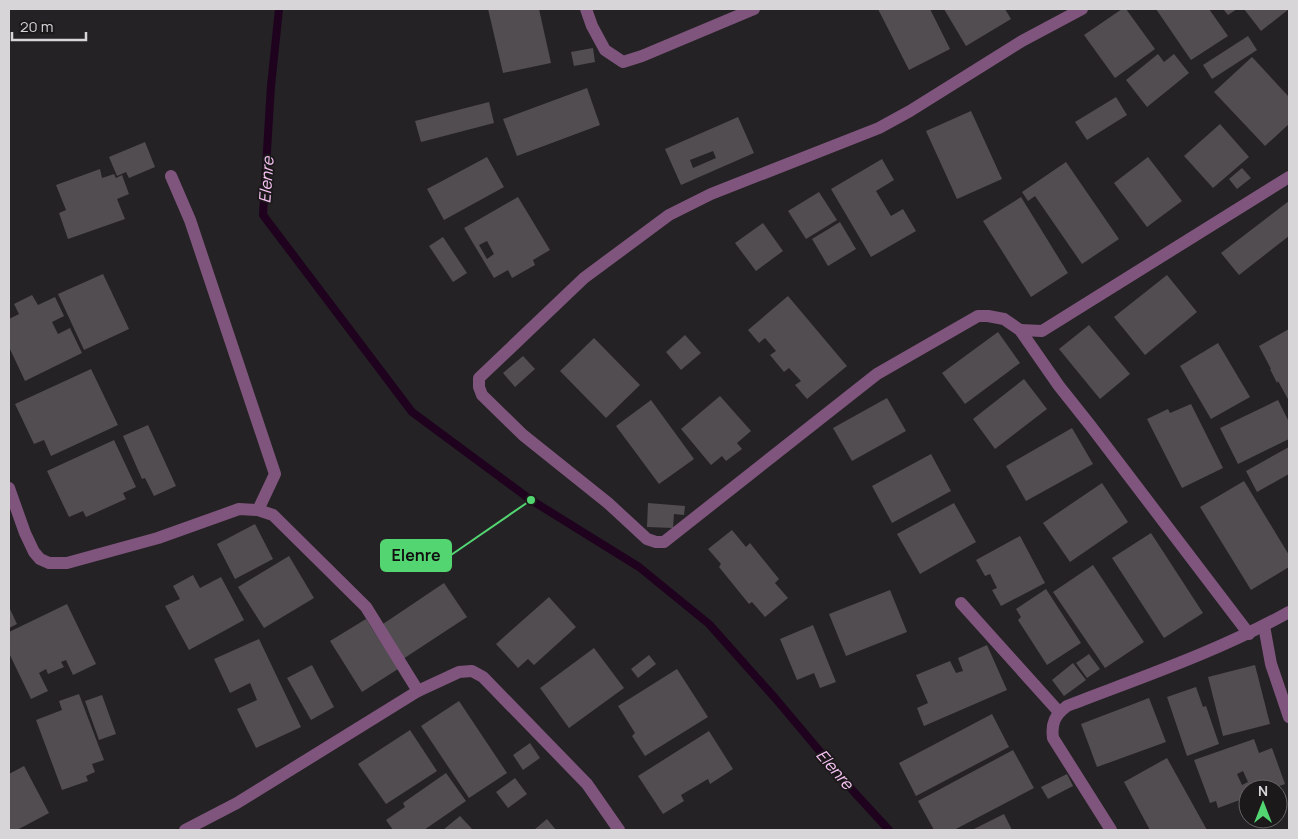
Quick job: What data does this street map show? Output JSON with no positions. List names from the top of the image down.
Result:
{
  "water": ["Elenre"],
  "places": ["Elenre"],
  "scale_bar": "20 m",
  "north": "top"
}
